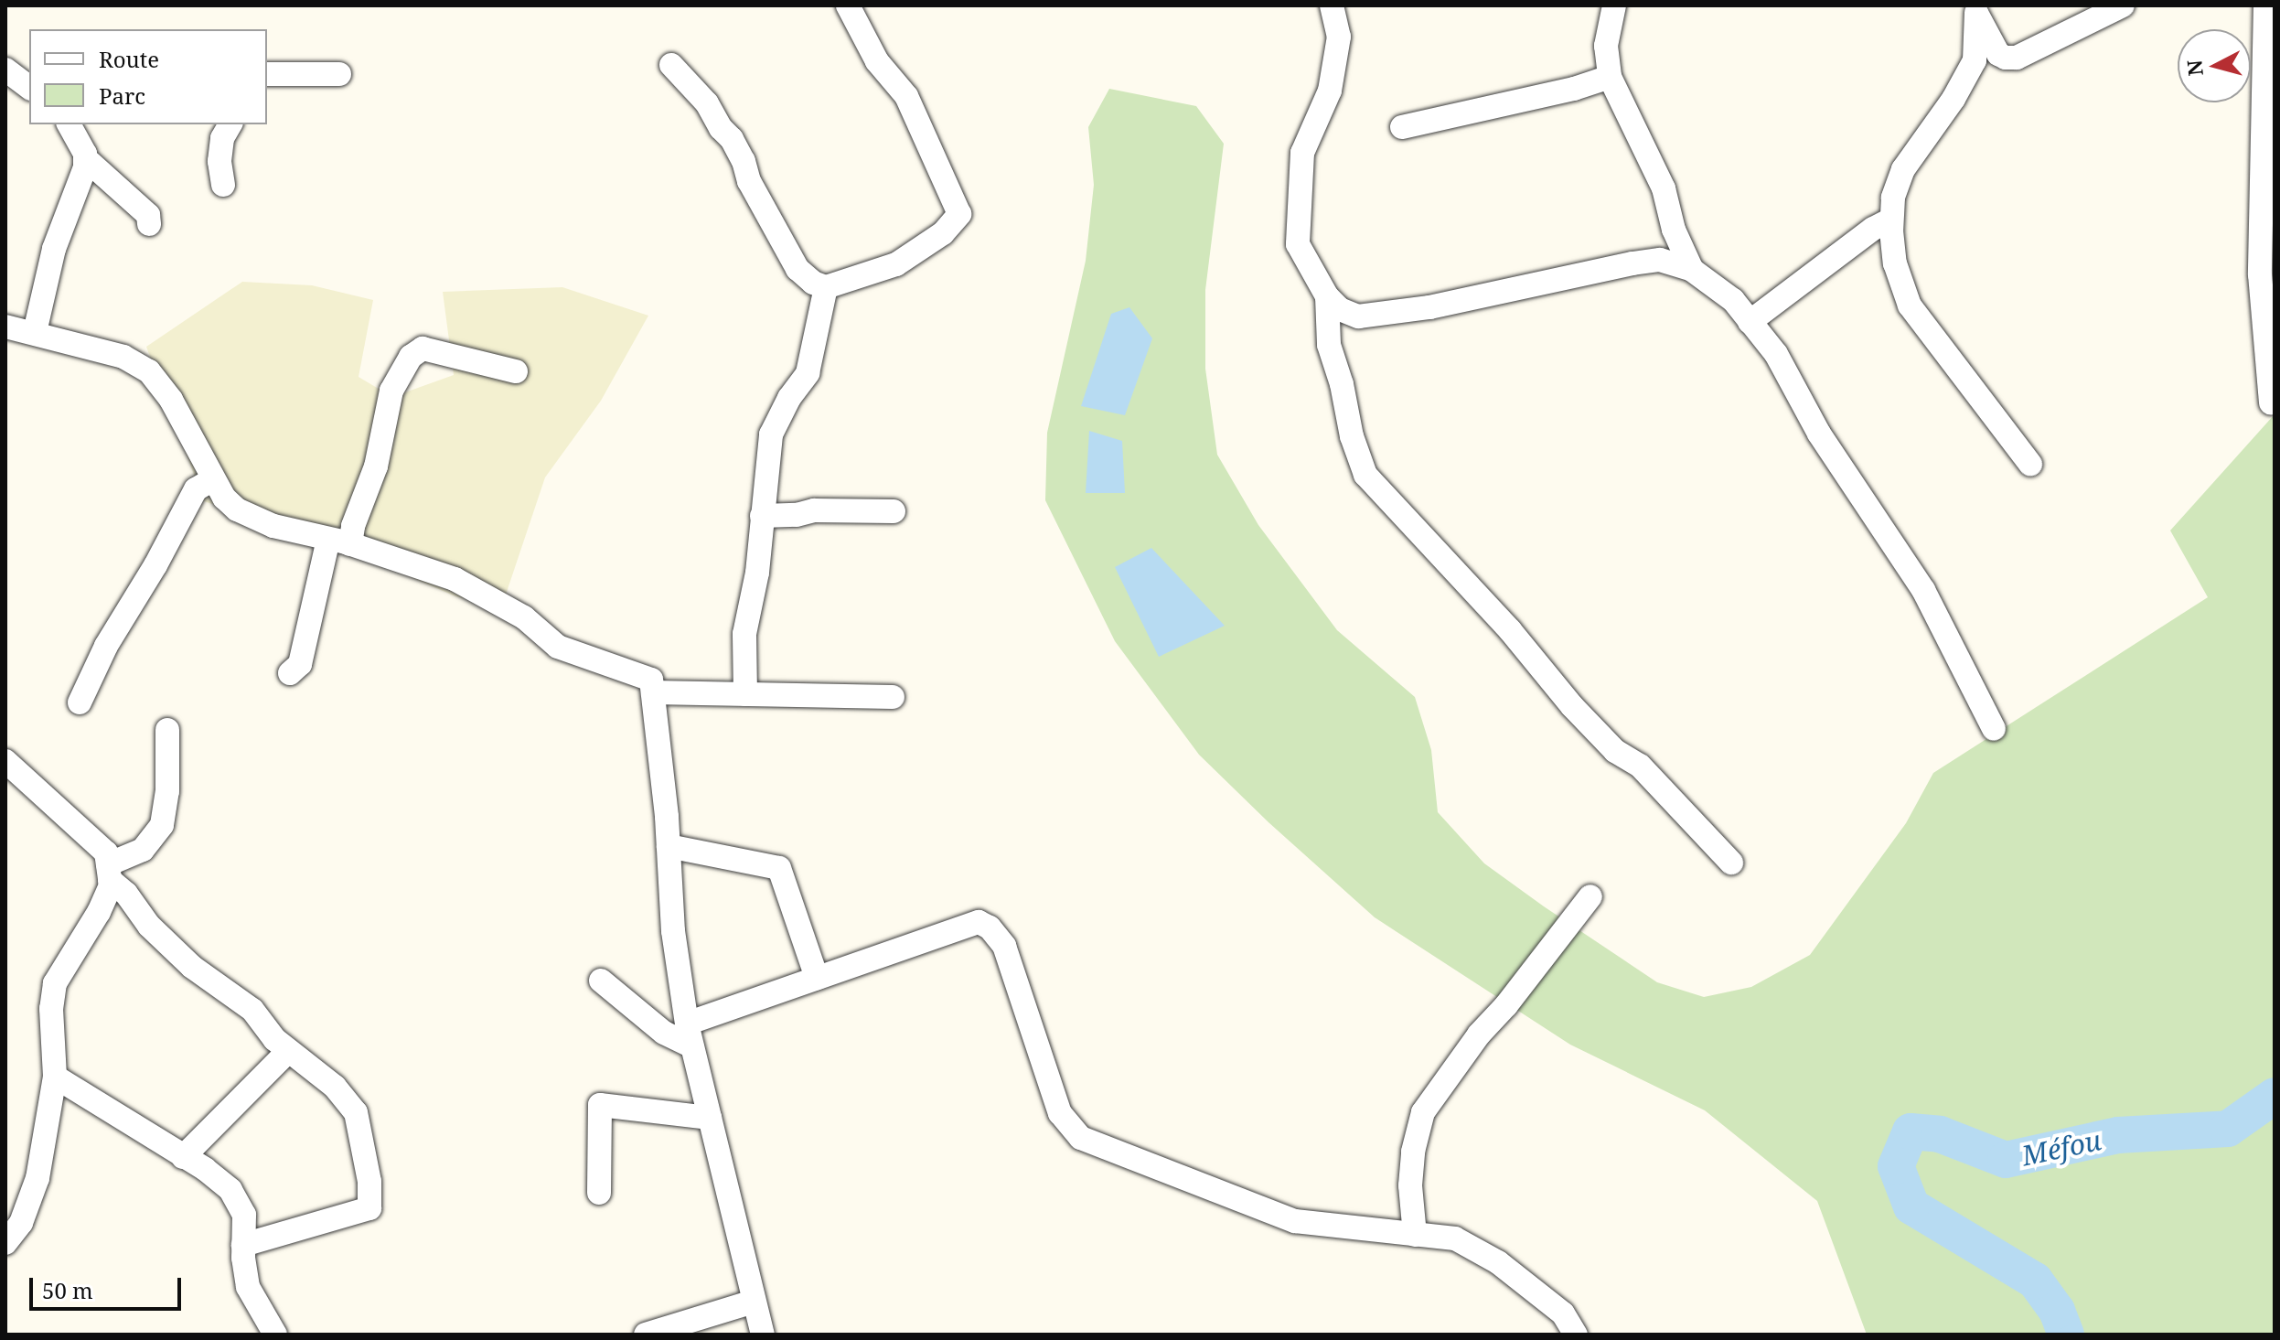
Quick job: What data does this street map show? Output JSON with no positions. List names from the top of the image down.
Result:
{
  "water": ["Méfou"],
  "legend": ["Route", "Parc"],
  "scale_bar": "50 m",
  "north": "left"
}
